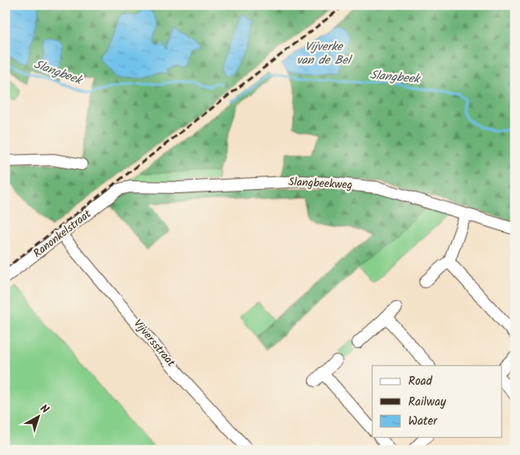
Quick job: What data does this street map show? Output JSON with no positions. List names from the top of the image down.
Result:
{
  "streets": {
    "street": ["Slangbeekweg", "Ranonkelstraat", "Vijversstraat"]
  },
  "crossings": [
    ["Slangbeekweg", "Ranonkelstraat"],
    ["Ranonkelstraat", "Vijversstraat"]
  ],
  "water": ["Vijverke van de Bel", "Slangbeek"],
  "legend": ["Road", "Railway", "Water"],
  "north": "top right"
}
